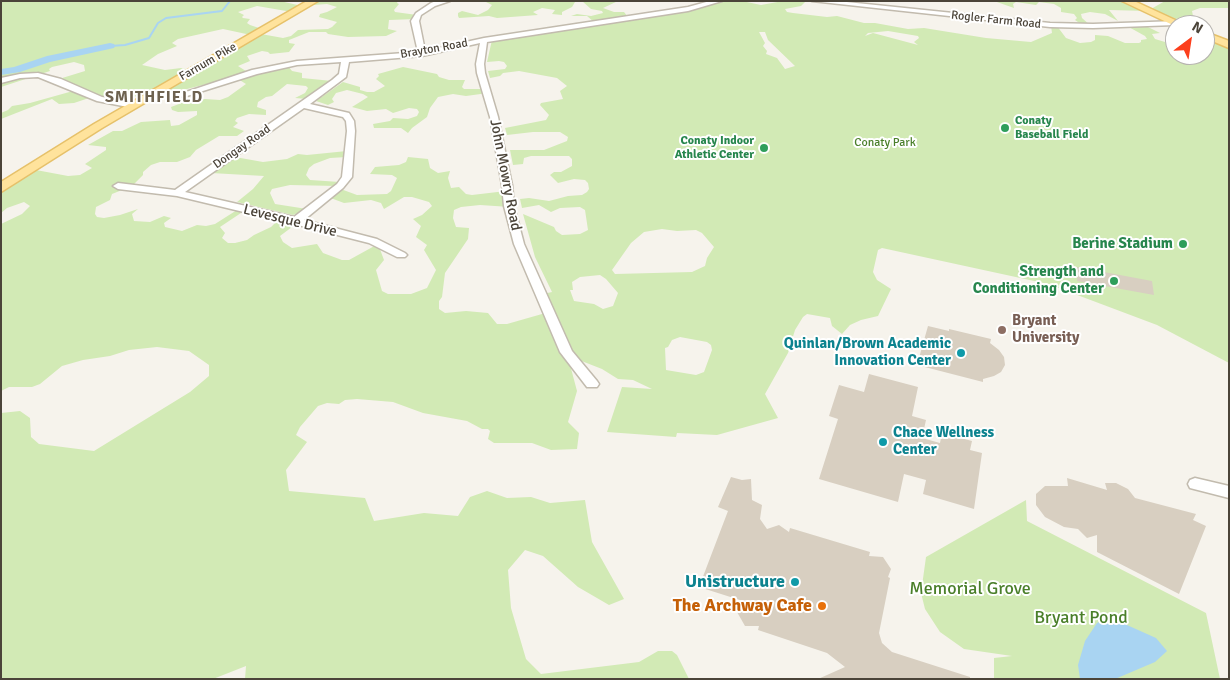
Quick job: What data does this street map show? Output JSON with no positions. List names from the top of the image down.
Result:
{
  "streets": {
    "main road": ["Farnum Pike"],
    "street": [
      "Rogler Farm Road",
      "Brayton Road",
      "Dongay Road",
      "John Mowry Road",
      "Levesque Drive"
    ]
  },
  "crossings": [
    ["Brayton Road", "Farnum Pike"],
    ["Brayton Road", "Dongay Road"],
    ["Brayton Road", "John Mowry Road"],
    ["Dongay Road", "Levesque Drive"]
  ],
  "districts": ["SMITHFIELD"],
  "parks": ["Conaty Park", "Memorial Grove", "Bryant Pond"],
  "places": [
    "Conaty Baseball Field",
    "Conaty Indoor Athletic Center",
    "Berine Stadium",
    "Strength and Conditioning Center",
    "Bryant University",
    "Quinlan/Brown Academic Innovation Center",
    "Chace Wellness Center",
    "Unistructure",
    "The Archway Cafe"
  ],
  "north": "top right"
}
